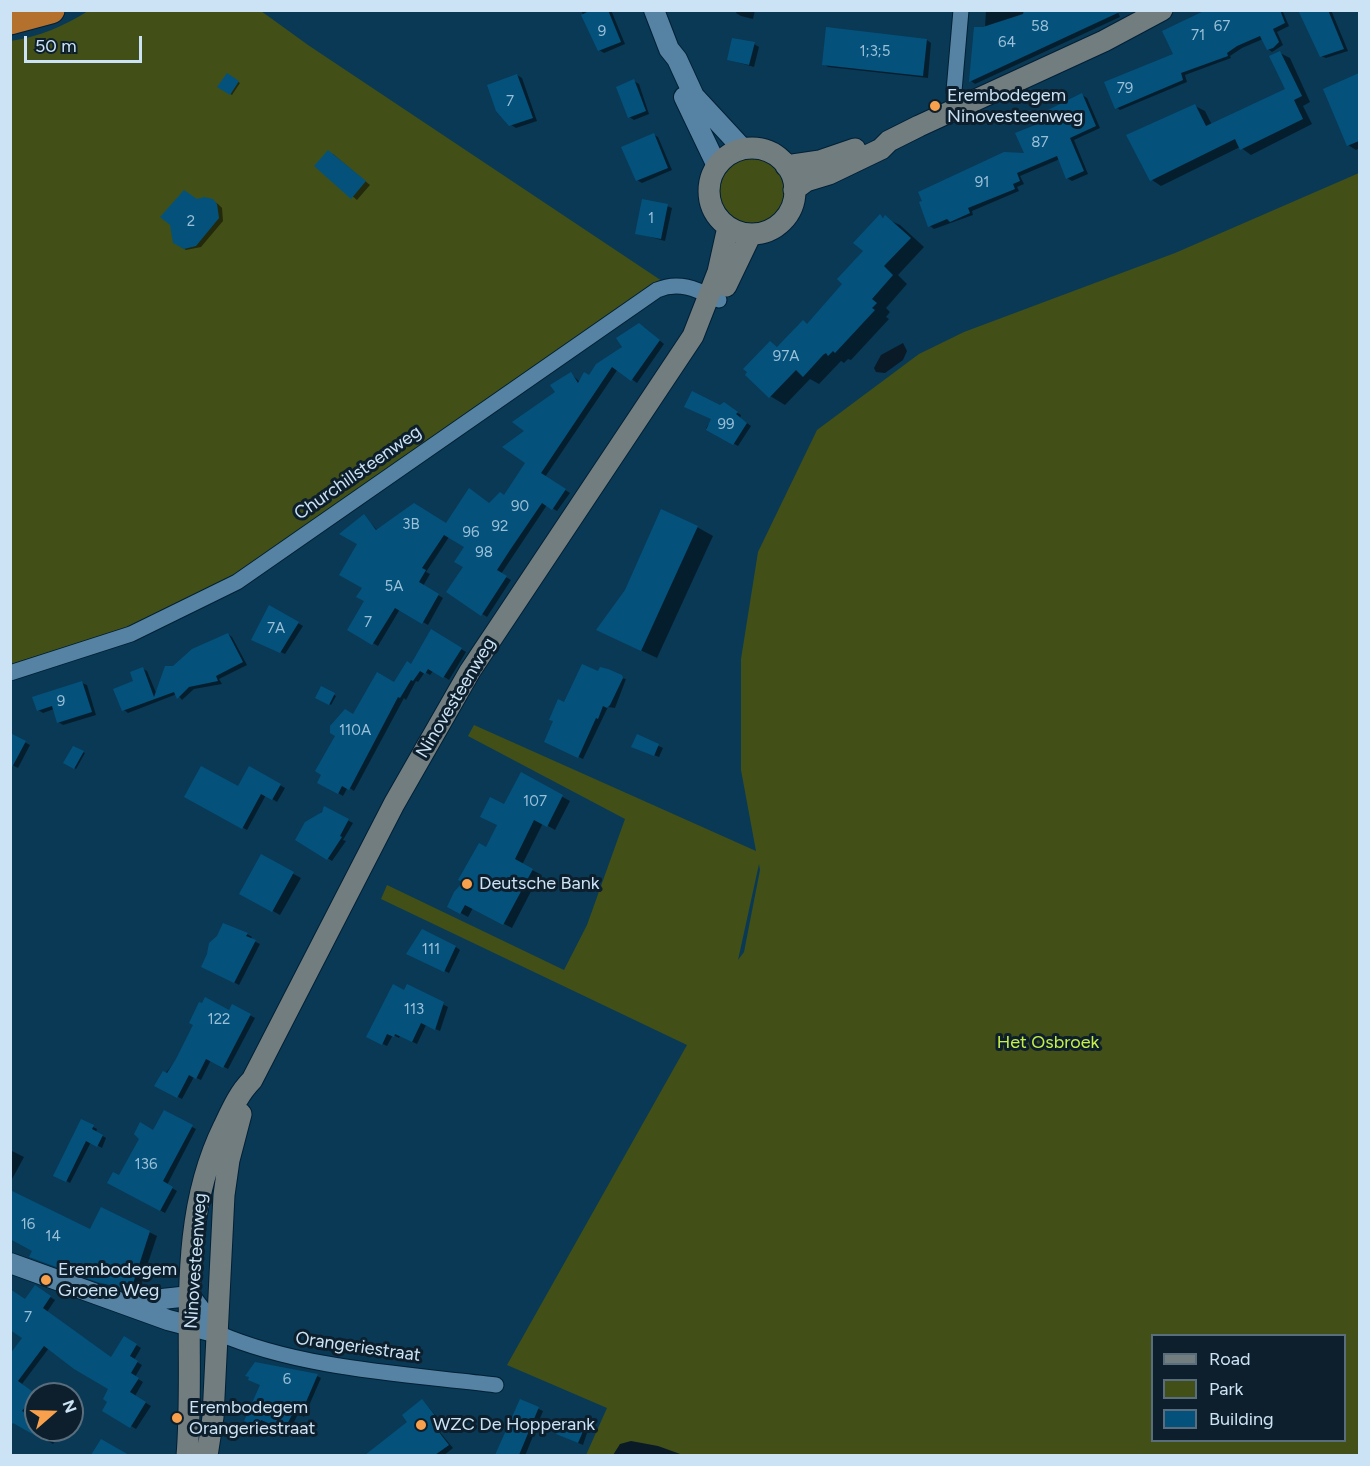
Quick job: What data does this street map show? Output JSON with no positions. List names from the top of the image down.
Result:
{
  "streets": {
    "main road": ["Ninovesteenweg"],
    "street": ["Churchillsteenweg", "Orangeriestraat"]
  },
  "crossings": [
    ["Churchillsteenweg", "Ninovesteenweg"],
    ["Ninovesteenweg", "Orangeriestraat"]
  ],
  "parks": ["Het Osbroek"],
  "places": [
    "Erembodegem Ninovesteenweg",
    "Deutsche Bank",
    "Erembodegem Groene Weg",
    "Erembodegem Orangeriestraat",
    "WZC De Hopperank"
  ],
  "house_numbers": [
    "58",
    "67",
    "9",
    "71",
    "64",
    "1;3;5",
    "79",
    "7",
    "87",
    "91",
    "1",
    "2",
    "97A",
    "99",
    "90",
    "3B",
    "92",
    "96",
    "98",
    "5A",
    "7",
    "7A",
    "9",
    "110A",
    "107",
    "111",
    "113",
    "122",
    "136",
    "16",
    "14",
    "7",
    "6"
  ],
  "legend": ["Road", "Park", "Building"],
  "scale_bar": "50 m",
  "north": "right"
}
